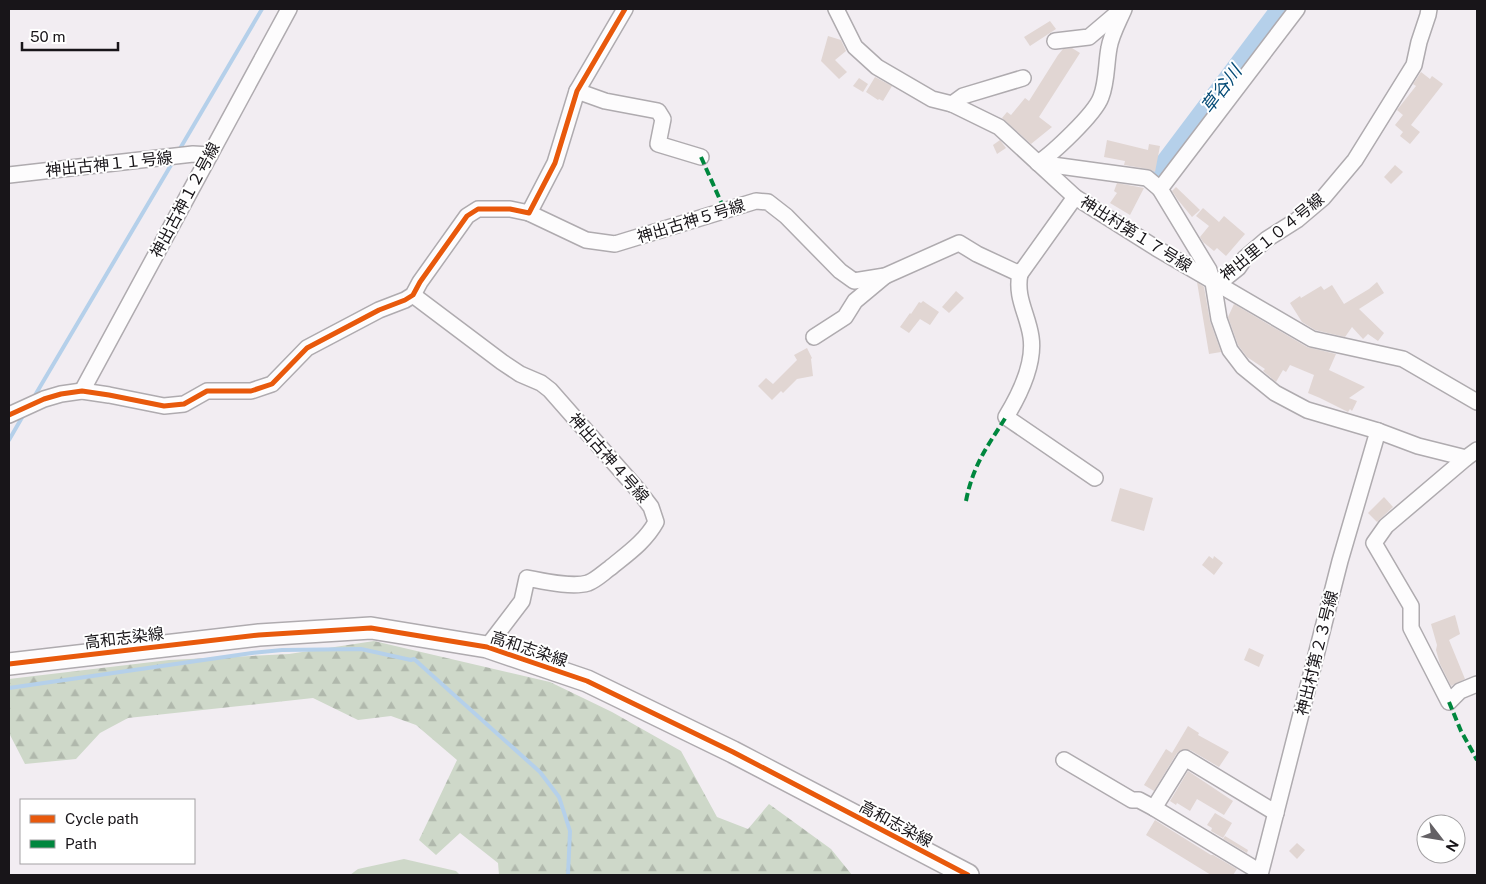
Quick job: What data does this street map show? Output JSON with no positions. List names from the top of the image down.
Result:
{
  "streets": {
    "street": [
      "神出古神１１号線",
      "神出古神１２号線",
      "神出古神５号線",
      "神出村第１７号線",
      "神出里１０４号線",
      "神出古神４号線",
      "高和志染線",
      "神出村第２３号線"
    ]
  },
  "crossings": [
    ["神出古神１１号線", "神出古神１２号線"],
    ["神出村第１７号線", "神出里１０４号線"],
    ["神出古神４号線", "高和志染線"]
  ],
  "water": ["草谷川"],
  "legend": ["Cycle path", "Path"],
  "scale_bar": "50 m",
  "north": "bottom right"
}
